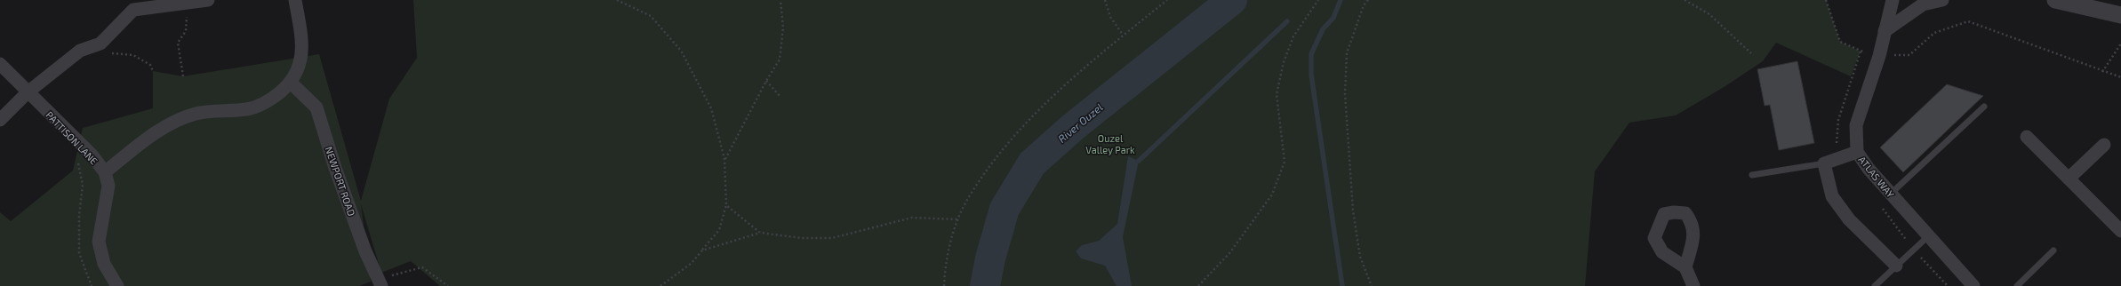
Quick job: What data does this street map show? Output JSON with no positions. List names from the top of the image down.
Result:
{
  "streets": {
    "street": ["PATTISON LANE", "ATLAS WAY", "NEWPORT ROAD"]
  },
  "water": ["River Ouzel"],
  "parks": ["Ouzel Valley Park"]
}
